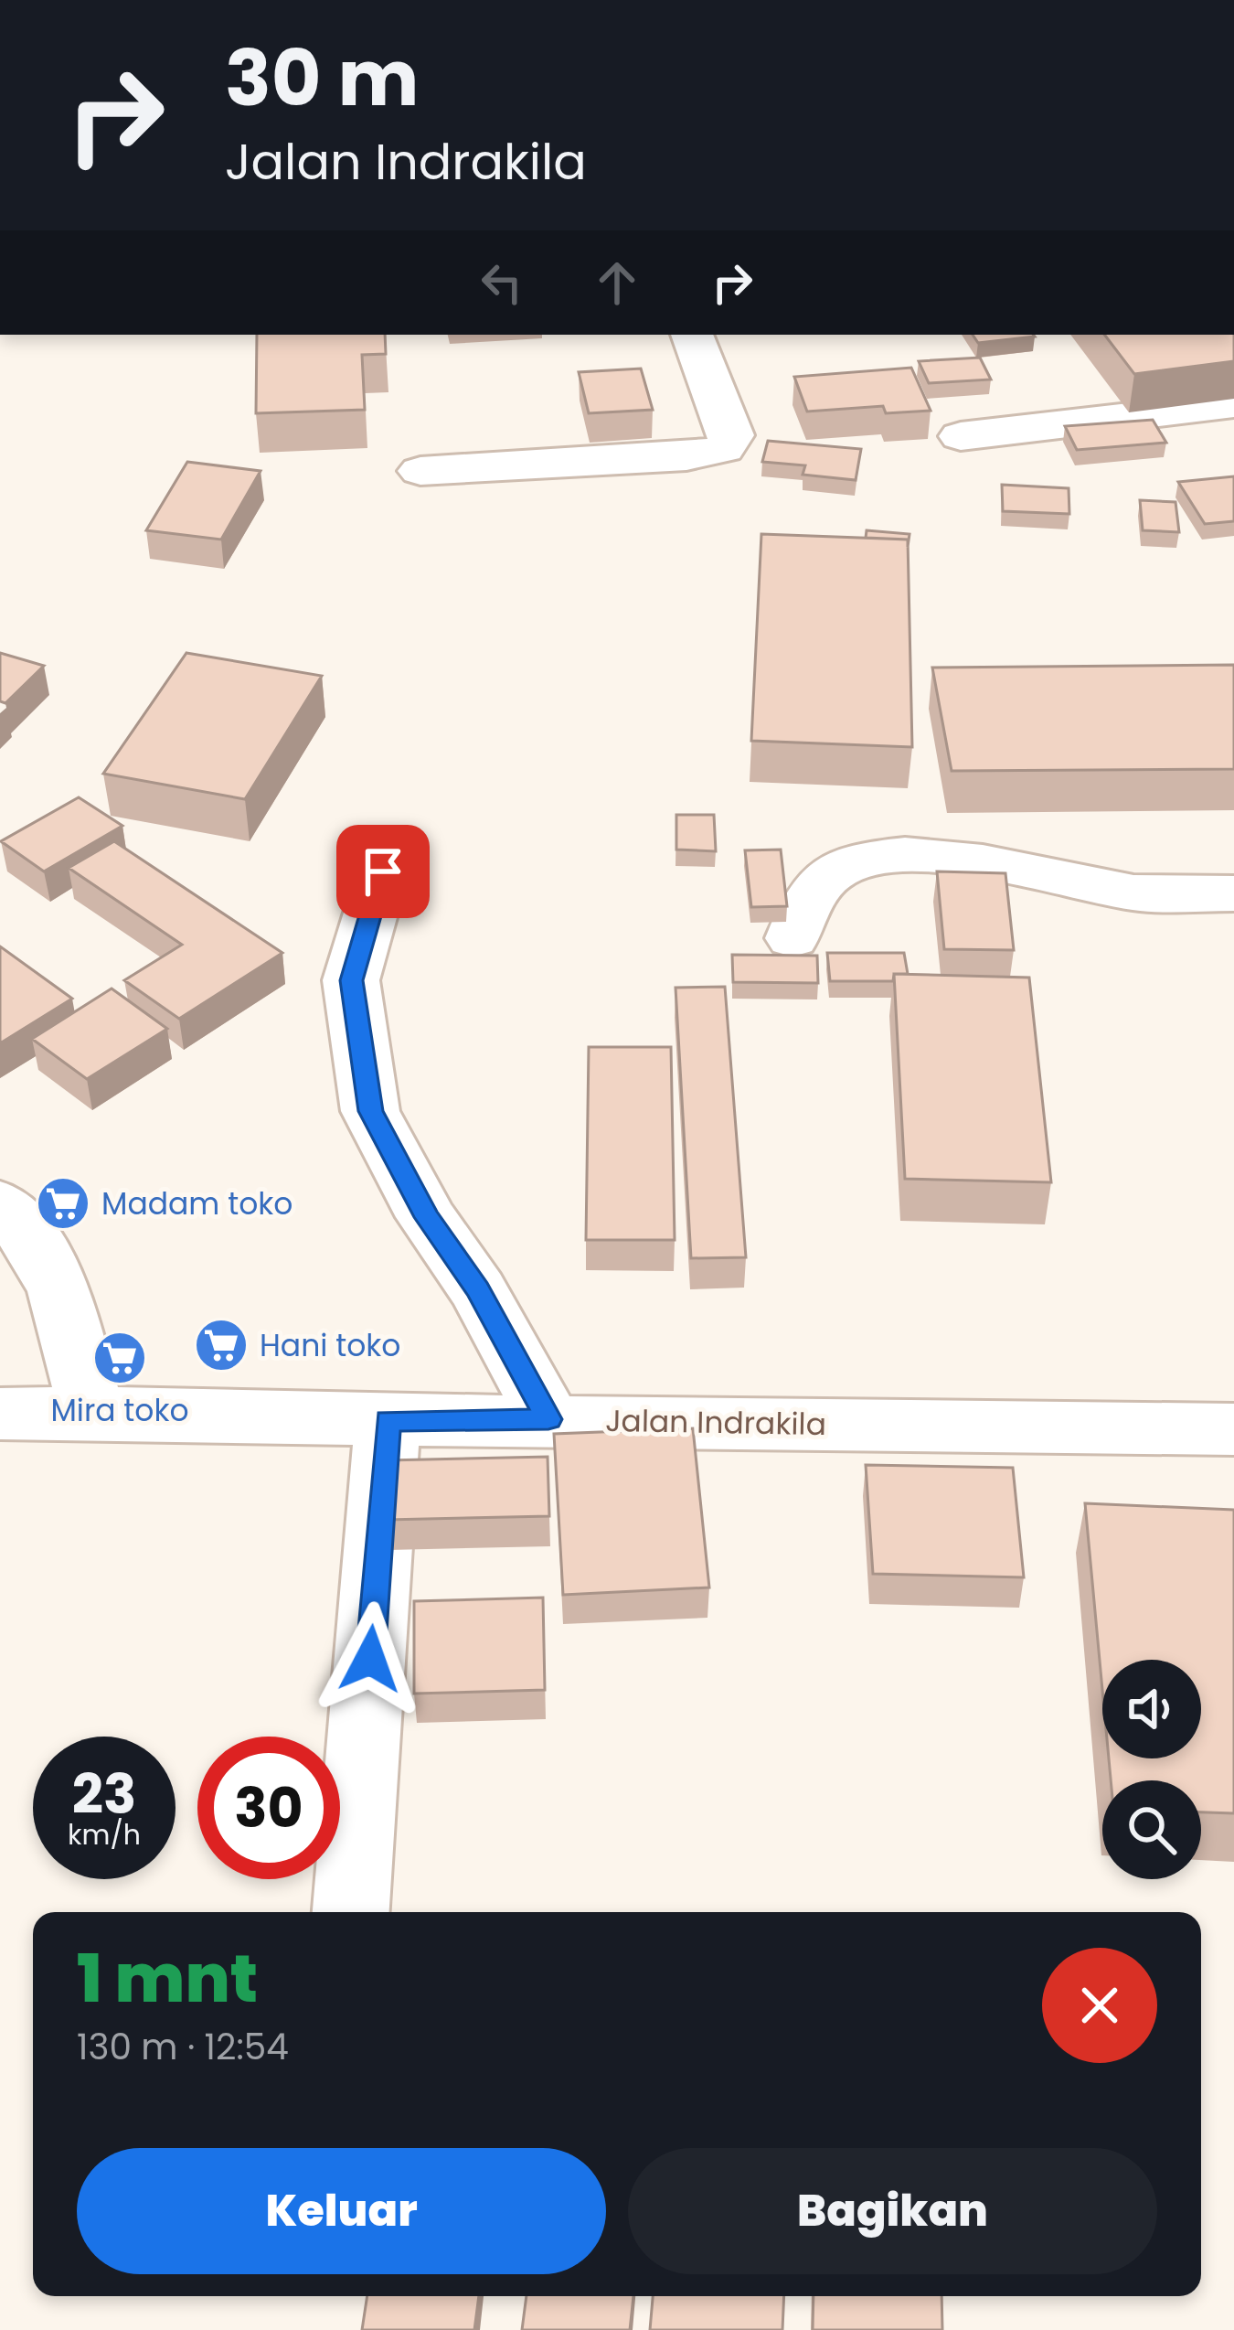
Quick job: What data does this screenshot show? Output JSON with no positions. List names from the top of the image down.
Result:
{
  "streets": {
    "street": ["Jalan Indrakila"]
  },
  "places": {
    "supermarket": ["Madam toko", "Hani toko", "Mira toko"]
  },
  "page": {
    "turn": ["30 m", "Jalan Indrakila"],
    "speed": "23 km/h",
    "limit": "30",
    "heading": ["1 mnt", "130 m · 12:54"],
    "buttons": ["Keluar", "Bagikan"]
  }
}
